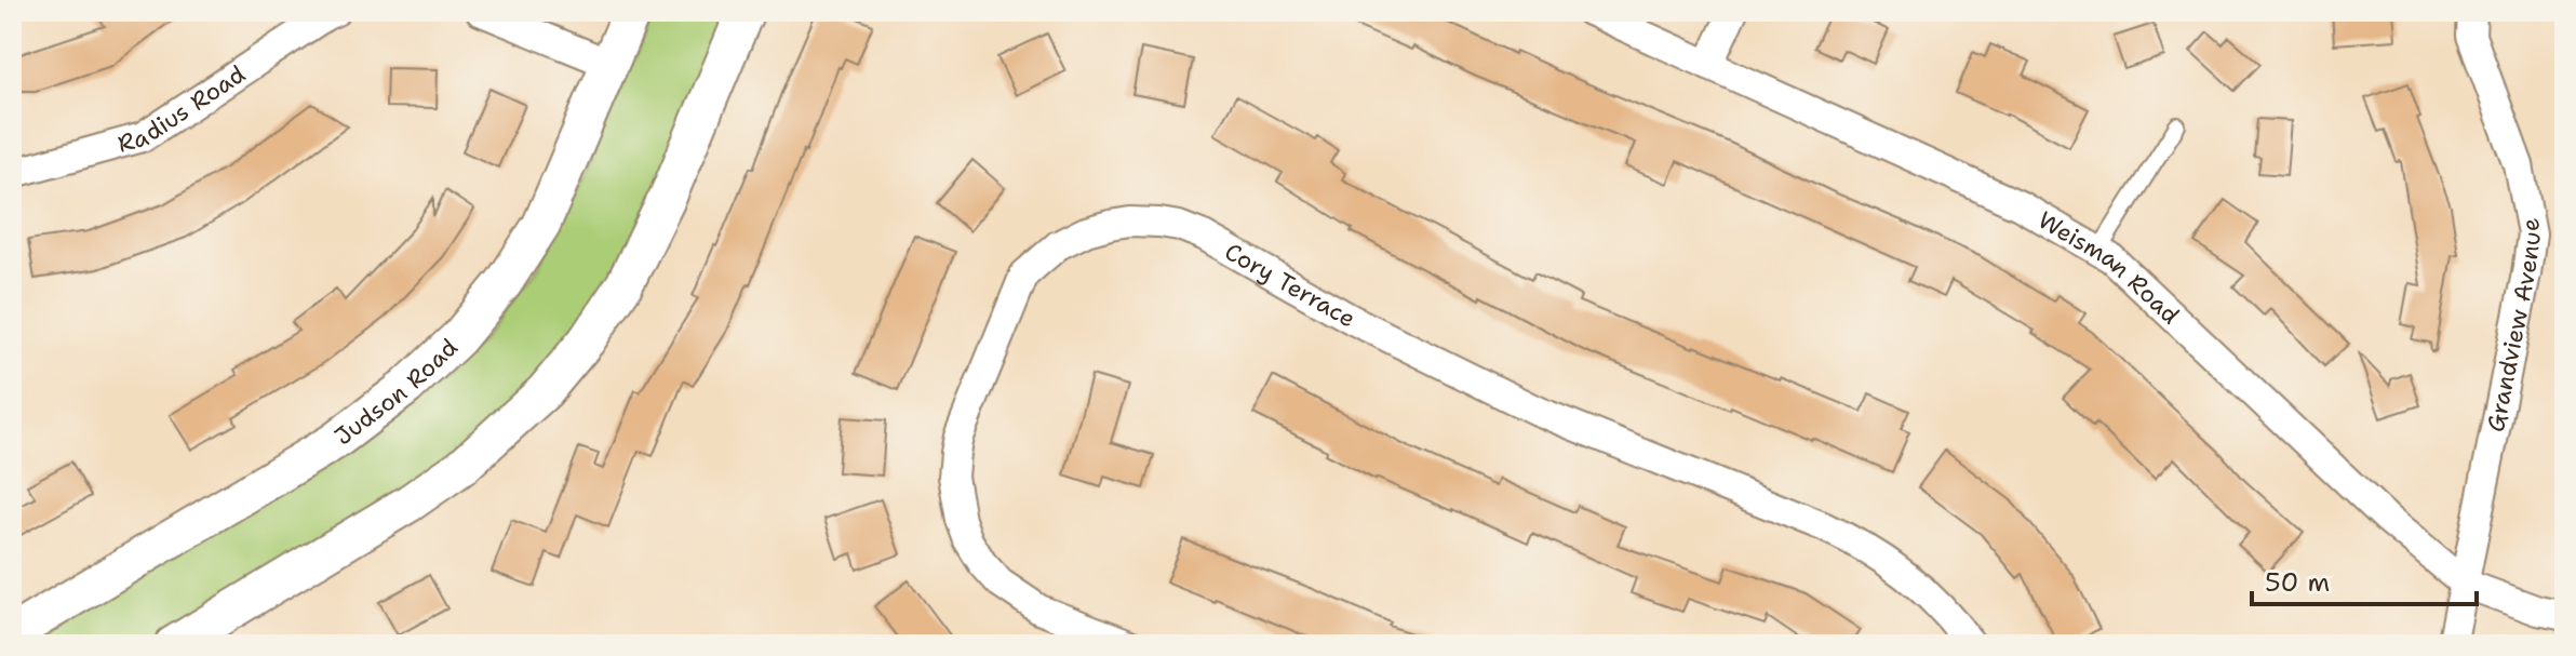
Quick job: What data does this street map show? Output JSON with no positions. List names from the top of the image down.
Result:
{
  "streets": {
    "street": [
      "Radius Road",
      "Weisman Road",
      "Cory Terrace",
      "Grandview Avenue",
      "Judson Road"
    ]
  },
  "crossings": [
    ["Weisman Road", "Grandview Avenue"]
  ],
  "scale_bar": "50 m"
}
